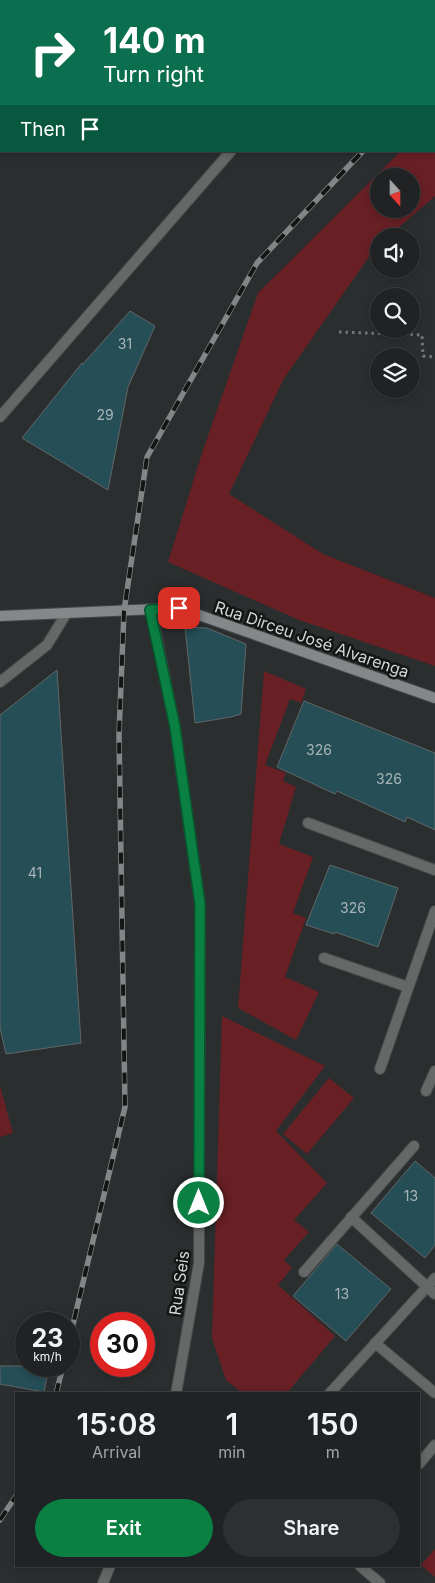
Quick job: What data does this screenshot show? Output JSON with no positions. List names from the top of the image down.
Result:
{
  "streets": {
    "main road": ["Rua Dirceu José Alvarenga"],
    "street": ["Rua Seis"]
  },
  "crossings": [
    ["Rua Dirceu José Alvarenga", "Rua Seis"]
  ],
  "house_numbers": [
    "31",
    "29",
    "326",
    "326",
    "41",
    "326",
    "13",
    "13"
  ],
  "north": "bottom",
  "page": {
    "turn": ["140 m", "Turn right"],
    "then": "Then",
    "speed": "23 km/h",
    "limit": "30",
    "eta": [
      "15:08",
      "Arrival",
      "1",
      "min",
      "150",
      "m"
    ],
    "buttons": ["Exit", "Share"]
  }
}
